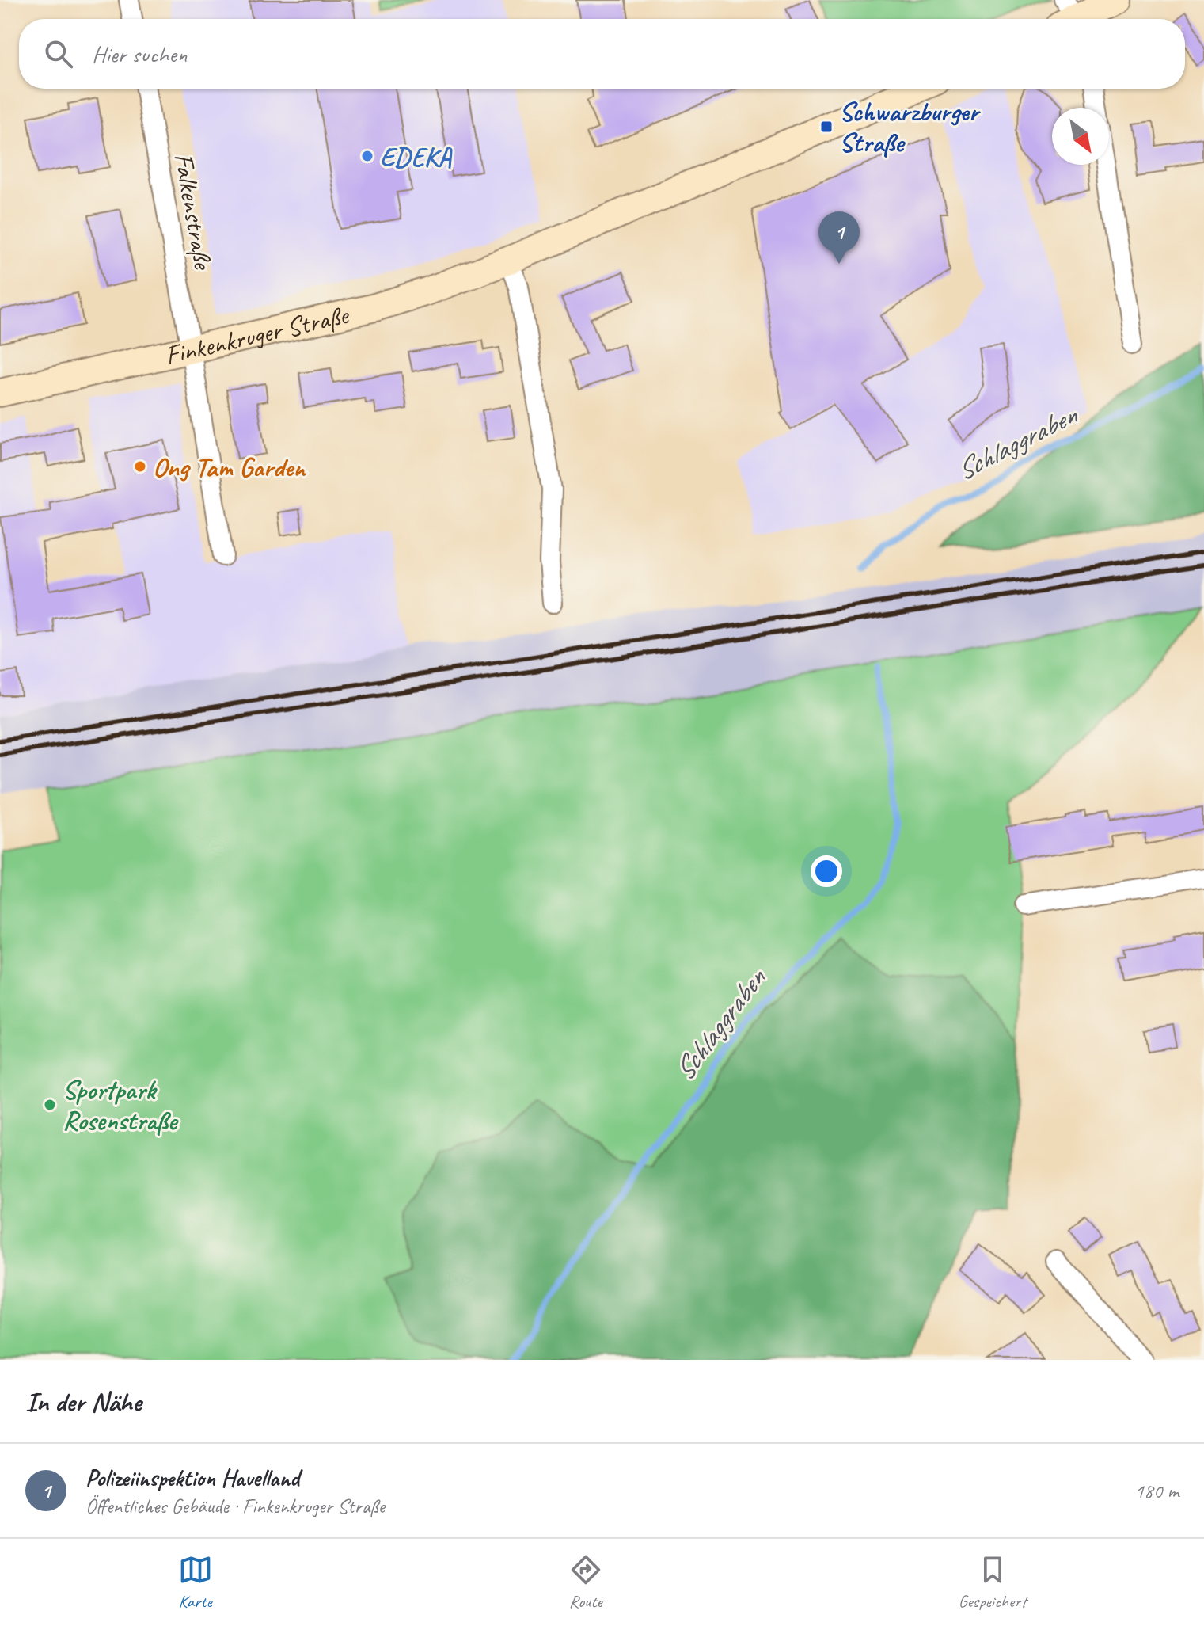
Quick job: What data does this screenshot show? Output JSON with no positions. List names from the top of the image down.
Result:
{
  "streets": {
    "street": ["Falkenstraße", "Finkenkruger Straße"]
  },
  "crossings": [
    ["Falkenstraße", "Finkenkruger Straße"]
  ],
  "water": ["Schlaggraben"],
  "places": {
    "transit": ["Schwarzburger Straße"],
    "other": ["EDEKA", "Ong Tam Garden", "Sportpark Rosenstraße"]
  },
  "north": "bottom right",
  "page": {
    "search": "Hier suchen",
    "pins": "1",
    "heading": "In der Nähe",
    "list": [
      {
        "mark": "1",
        "name": "Polizeiinspektion Havelland",
        "note": "Öffentliches Gebäude · Finkenkruger Straße",
        "value": "180 m"
      }
    ],
    "nav": ["Karte", "Route", "Gespeichert"]
  }
}
